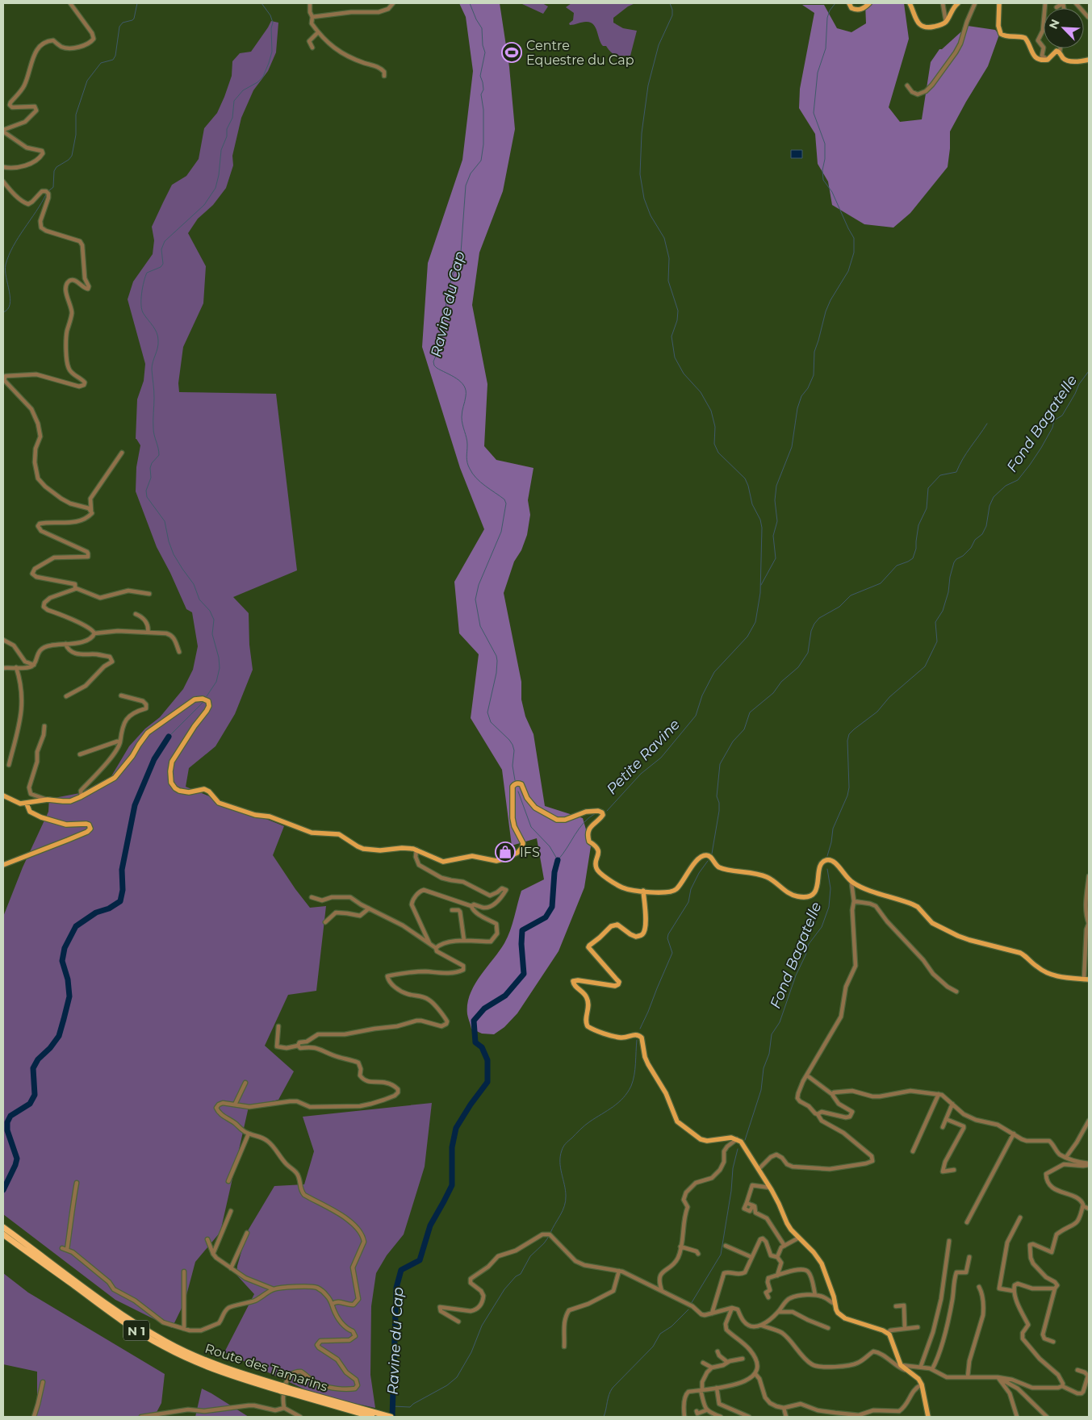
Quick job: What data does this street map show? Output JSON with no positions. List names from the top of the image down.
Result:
{
  "streets": {
    "highway": ["N 1", "Route des Tamarins"]
  },
  "water": ["Ravine du Cap", "Fond Bagatelle", "Petite Ravine"],
  "places": {
    "sports": ["Centre Equestre du Cap"],
    "shop": ["IFS"]
  },
  "north": "top left"
}
